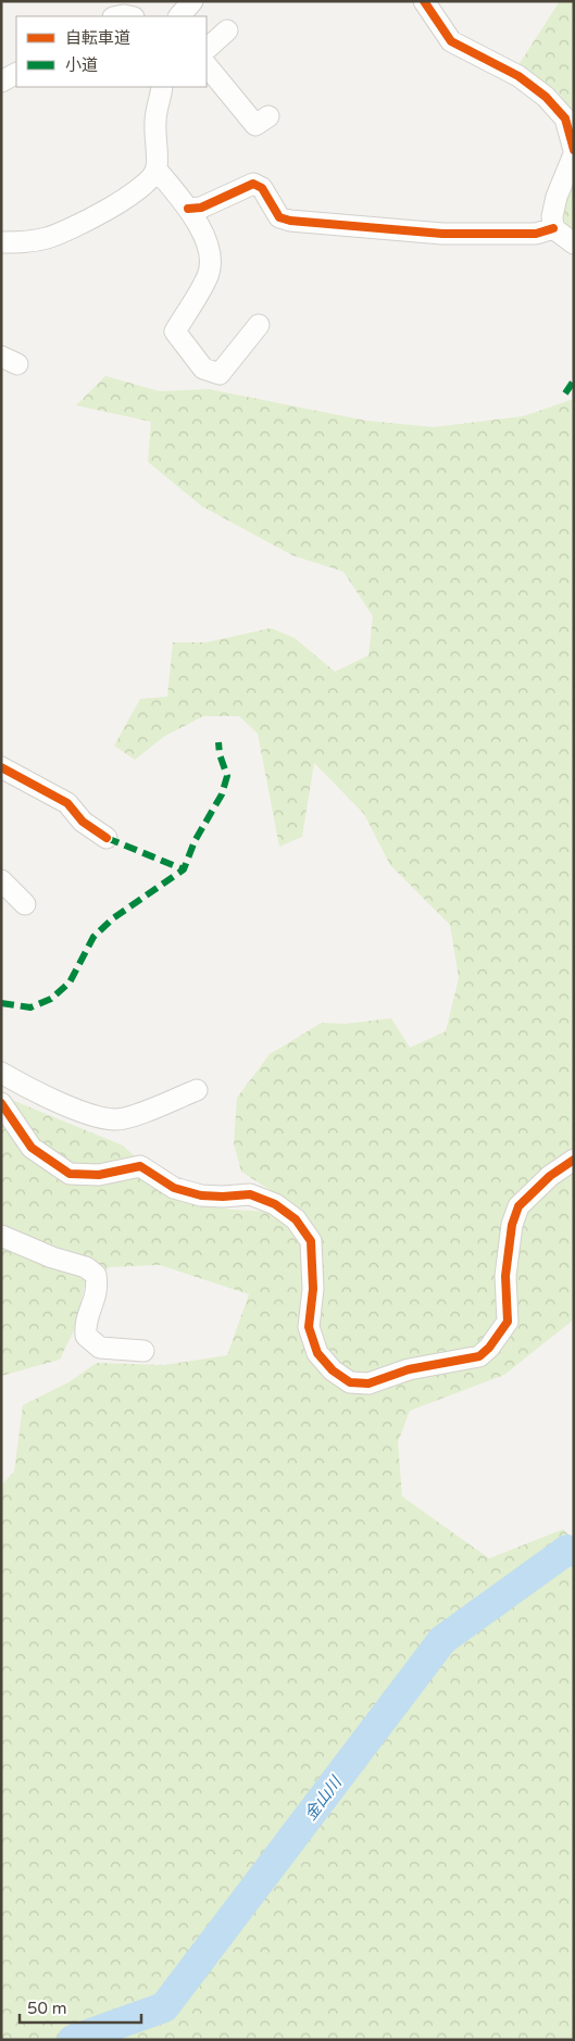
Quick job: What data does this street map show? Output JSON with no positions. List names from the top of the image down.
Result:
{
  "water": ["金山川"],
  "legend": ["自転車道", "小道"],
  "scale_bar": "50 m"
}
